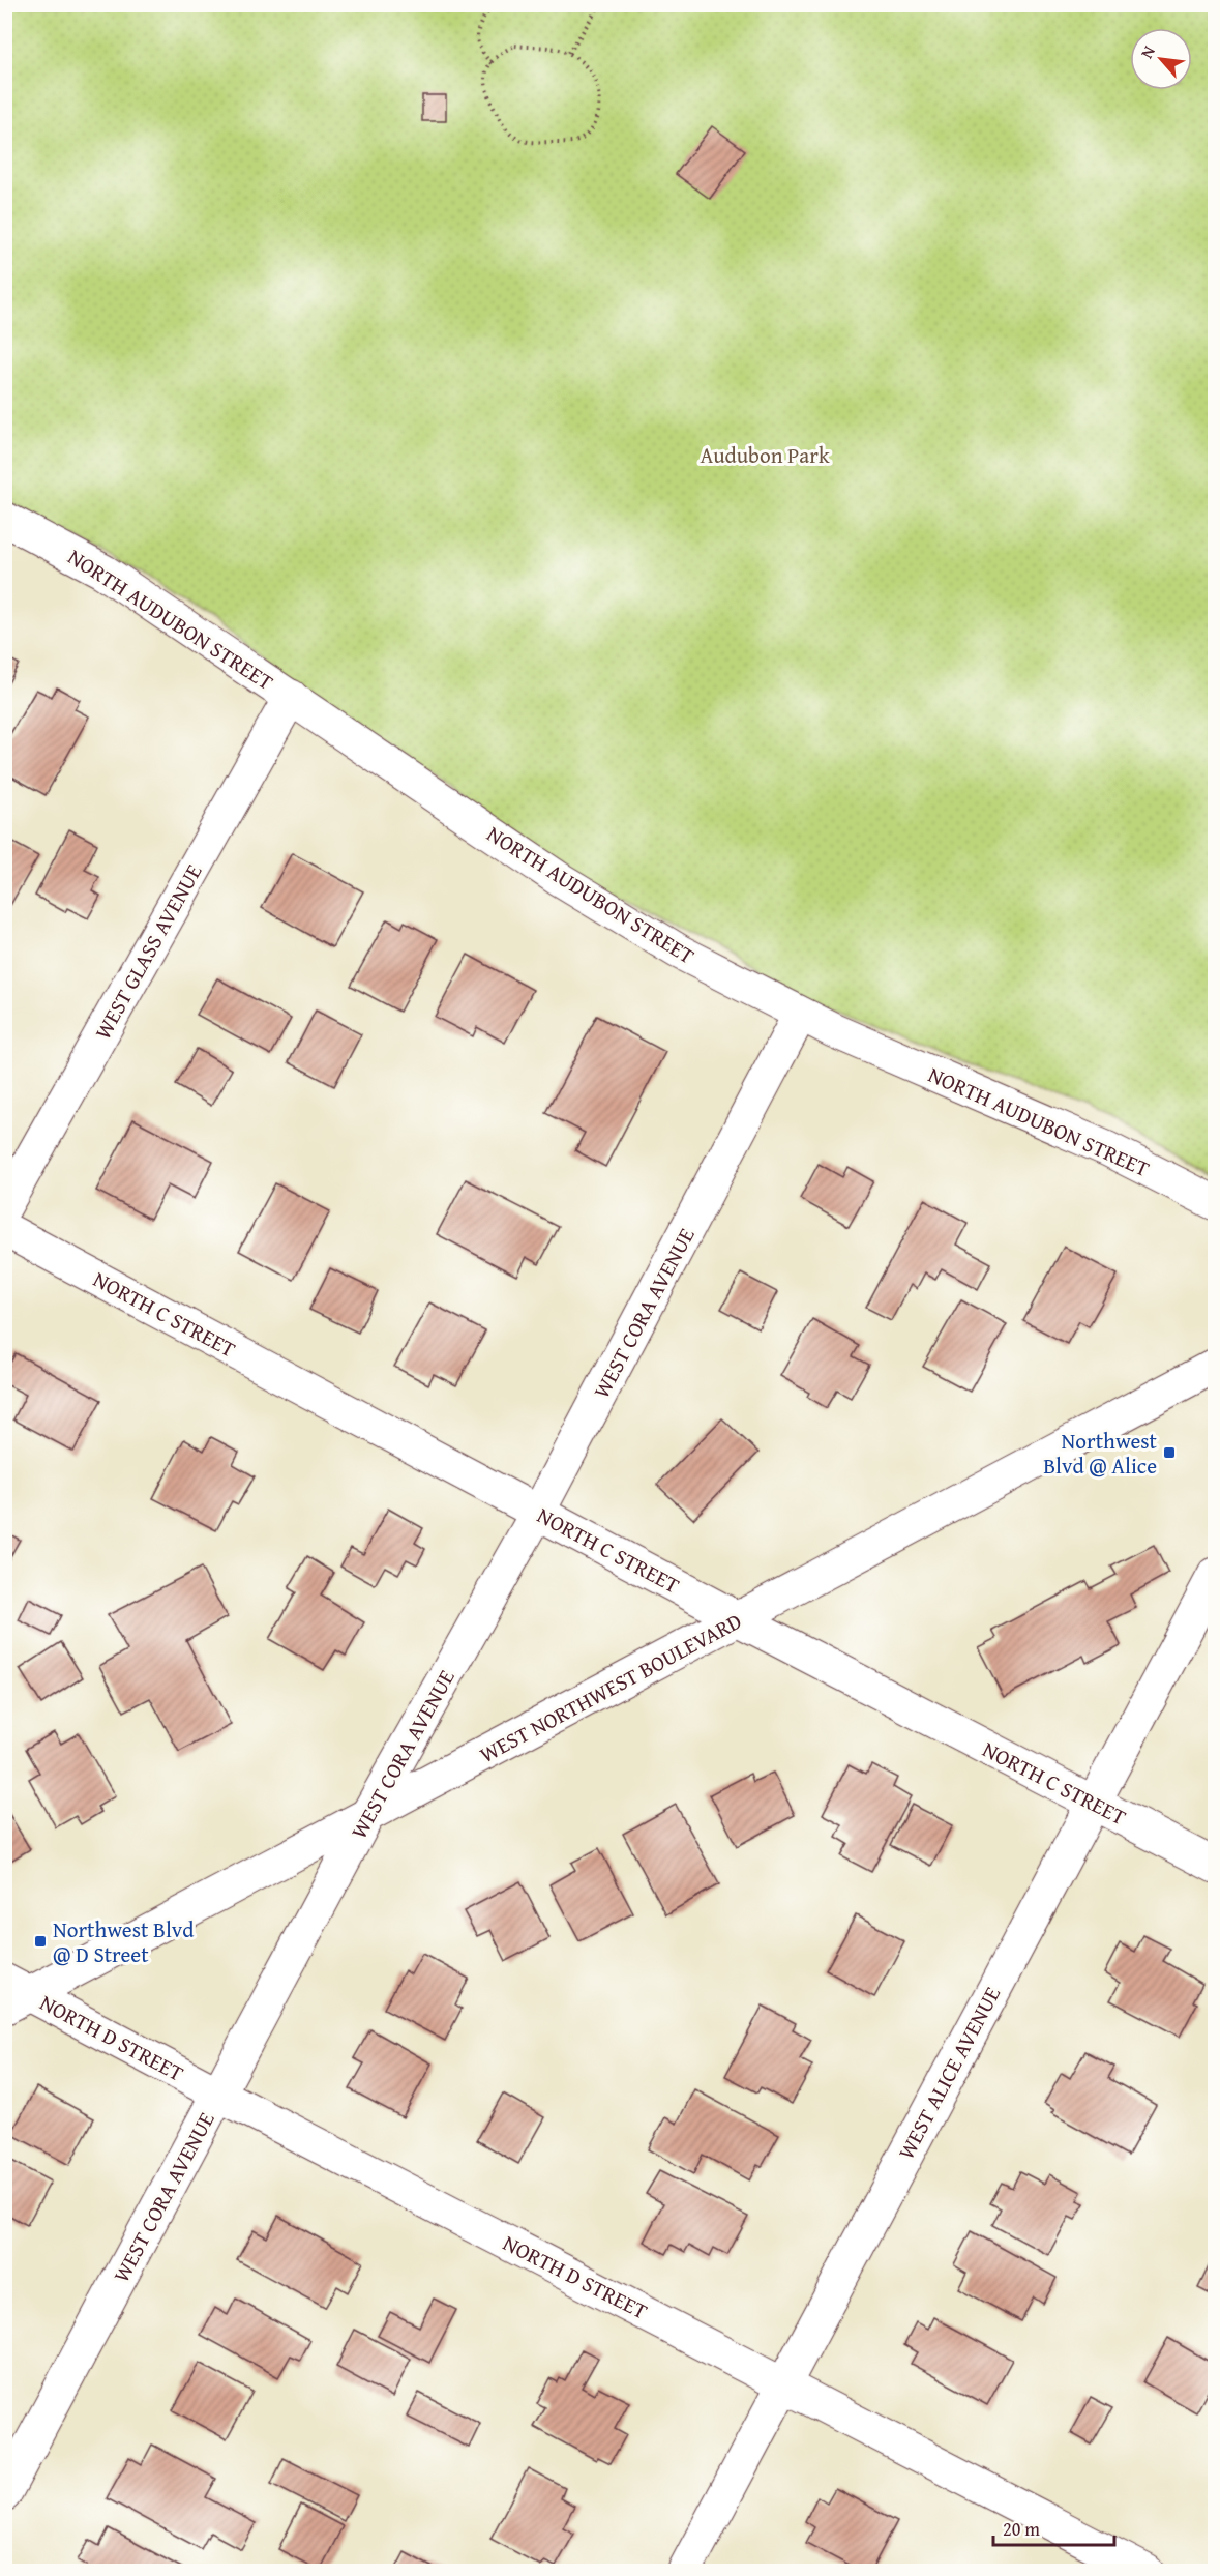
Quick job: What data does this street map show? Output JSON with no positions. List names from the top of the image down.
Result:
{
  "streets": {
    "street": [
      "NORTH AUDUBON STREET",
      "WEST GLASS AVENUE",
      "WEST CORA AVENUE",
      "NORTH C STREET",
      "WEST NORTHWEST BOULEVARD",
      "NORTH D STREET",
      "WEST ALICE AVENUE"
    ]
  },
  "crossings": [
    ["NORTH AUDUBON STREET", "WEST GLASS AVENUE"],
    ["NORTH AUDUBON STREET", "WEST CORA AVENUE"],
    ["WEST CORA AVENUE", "NORTH C STREET"],
    ["WEST CORA AVENUE", "WEST NORTHWEST BOULEVARD"],
    ["WEST CORA AVENUE", "NORTH D STREET"],
    ["NORTH C STREET", "WEST NORTHWEST BOULEVARD"],
    ["NORTH C STREET", "WEST ALICE AVENUE"],
    ["WEST NORTHWEST BOULEVARD", "NORTH D STREET"],
    ["NORTH D STREET", "WEST ALICE AVENUE"]
  ],
  "parks": ["Audubon Park"],
  "places": {
    "transit": ["Northwest Blvd @ Alice", "Northwest Blvd @ D Street"]
  },
  "scale_bar": "20 m",
  "north": "top left"
}
